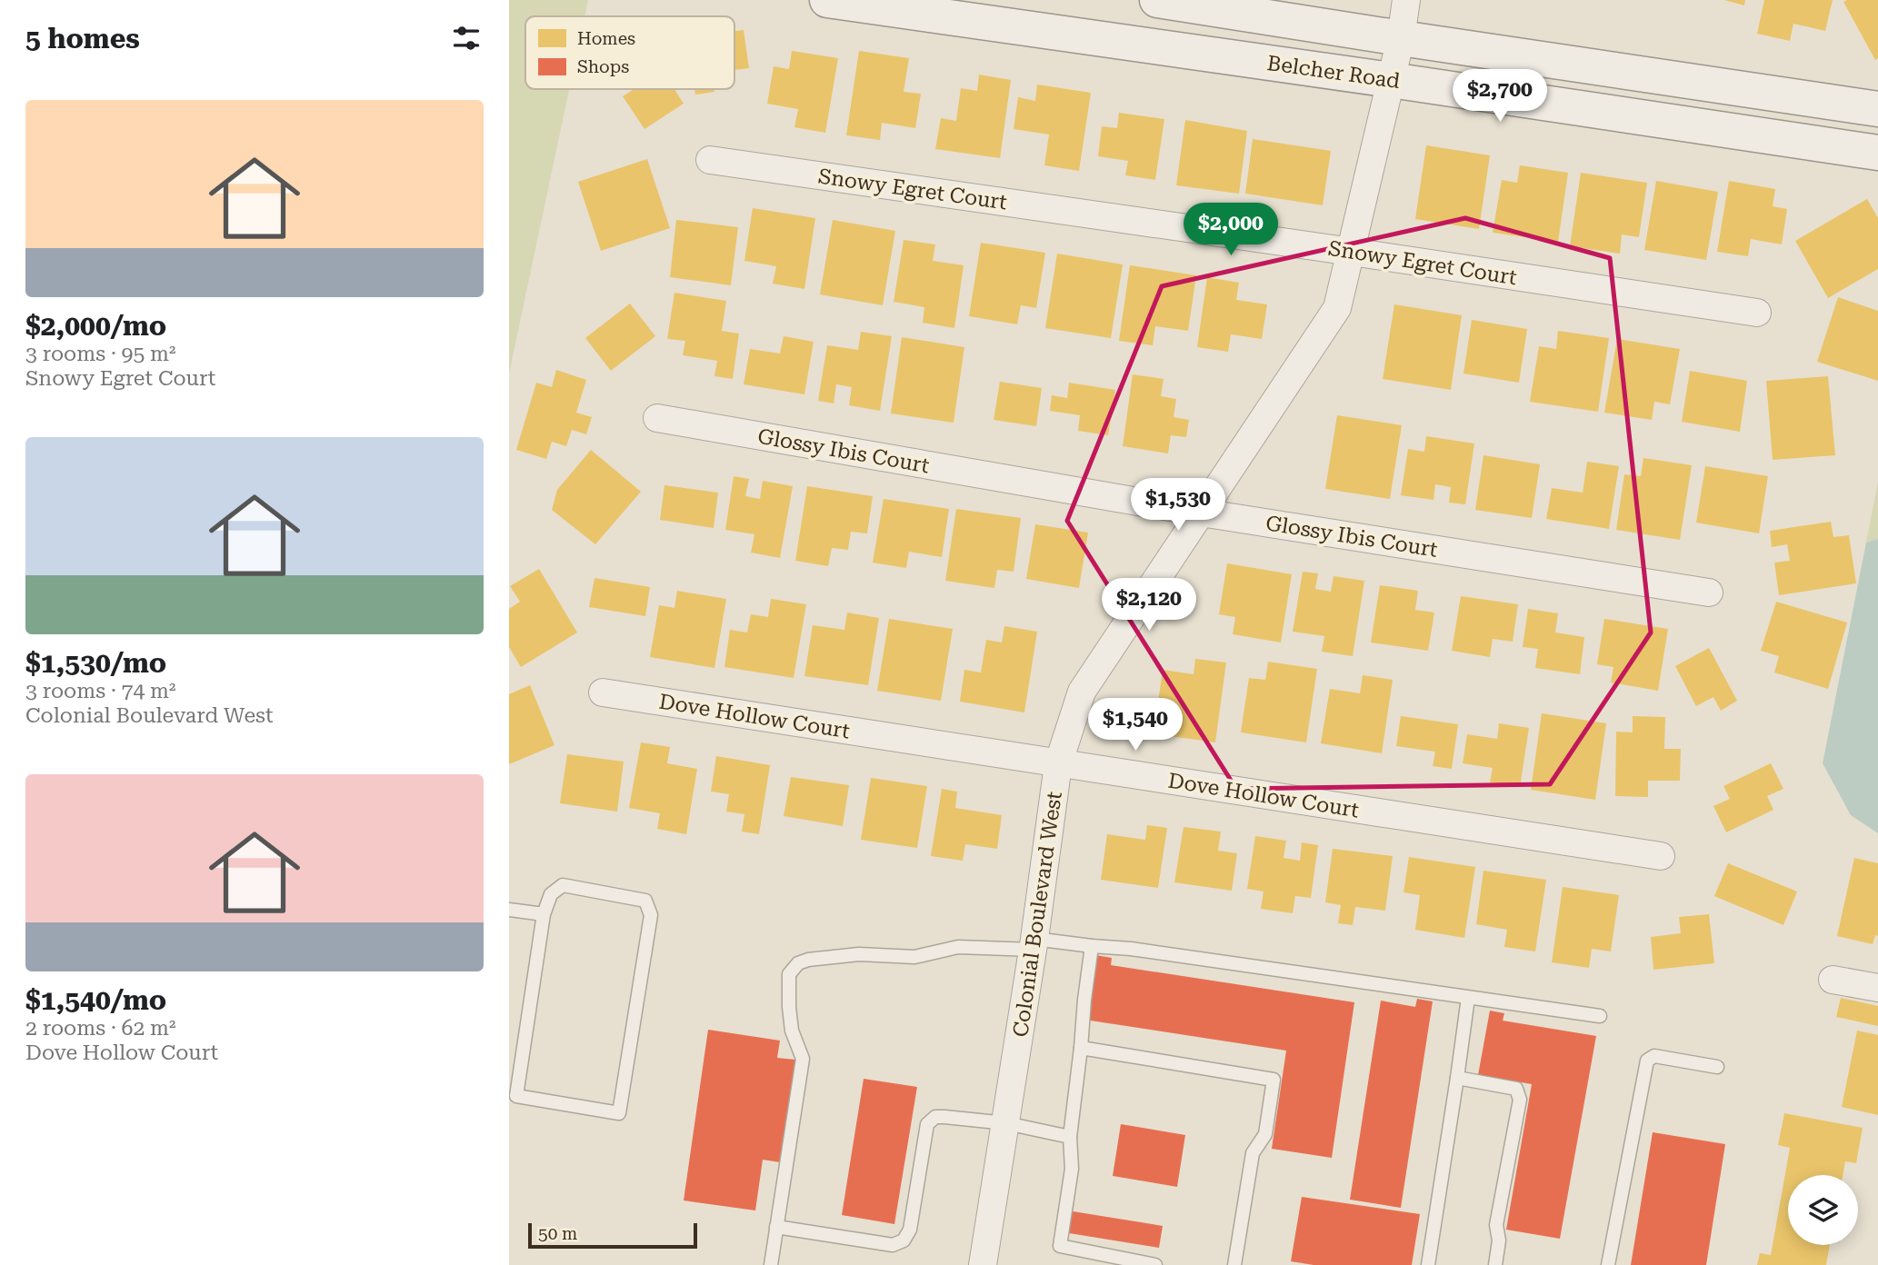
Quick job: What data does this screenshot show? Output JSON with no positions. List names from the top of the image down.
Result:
{
  "streets": {
    "main road": ["Belcher Road"],
    "street": [
      "Snowy Egret Court",
      "Glossy Ibis Court",
      "Dove Hollow Court",
      "Colonial Boulevard West"
    ]
  },
  "crossings": [
    ["Belcher Road", "Colonial Boulevard West"],
    ["Snowy Egret Court", "Colonial Boulevard West"],
    ["Glossy Ibis Court", "Colonial Boulevard West"],
    ["Dove Hollow Court", "Colonial Boulevard West"]
  ],
  "legend": ["Homes", "Shops"],
  "scale_bar": "50 m",
  "page": {
    "heading": "5 homes",
    "price": [
      "$2,700",
      "$2,000",
      "$1,530",
      "$2,120",
      "$1,540"
    ],
    "list": [
      {
        "name": "$2,000/mo",
        "note": "3 rooms · 95 m² · Snowy Egret Court"
      },
      {
        "name": "$1,530/mo",
        "note": "3 rooms · 74 m² · Colonial Boulevard West"
      },
      {
        "name": "$1,540/mo",
        "note": "2 rooms · 62 m² · Dove Hollow Court"
      }
    ],
    "scale": "50 m"
  }
}
